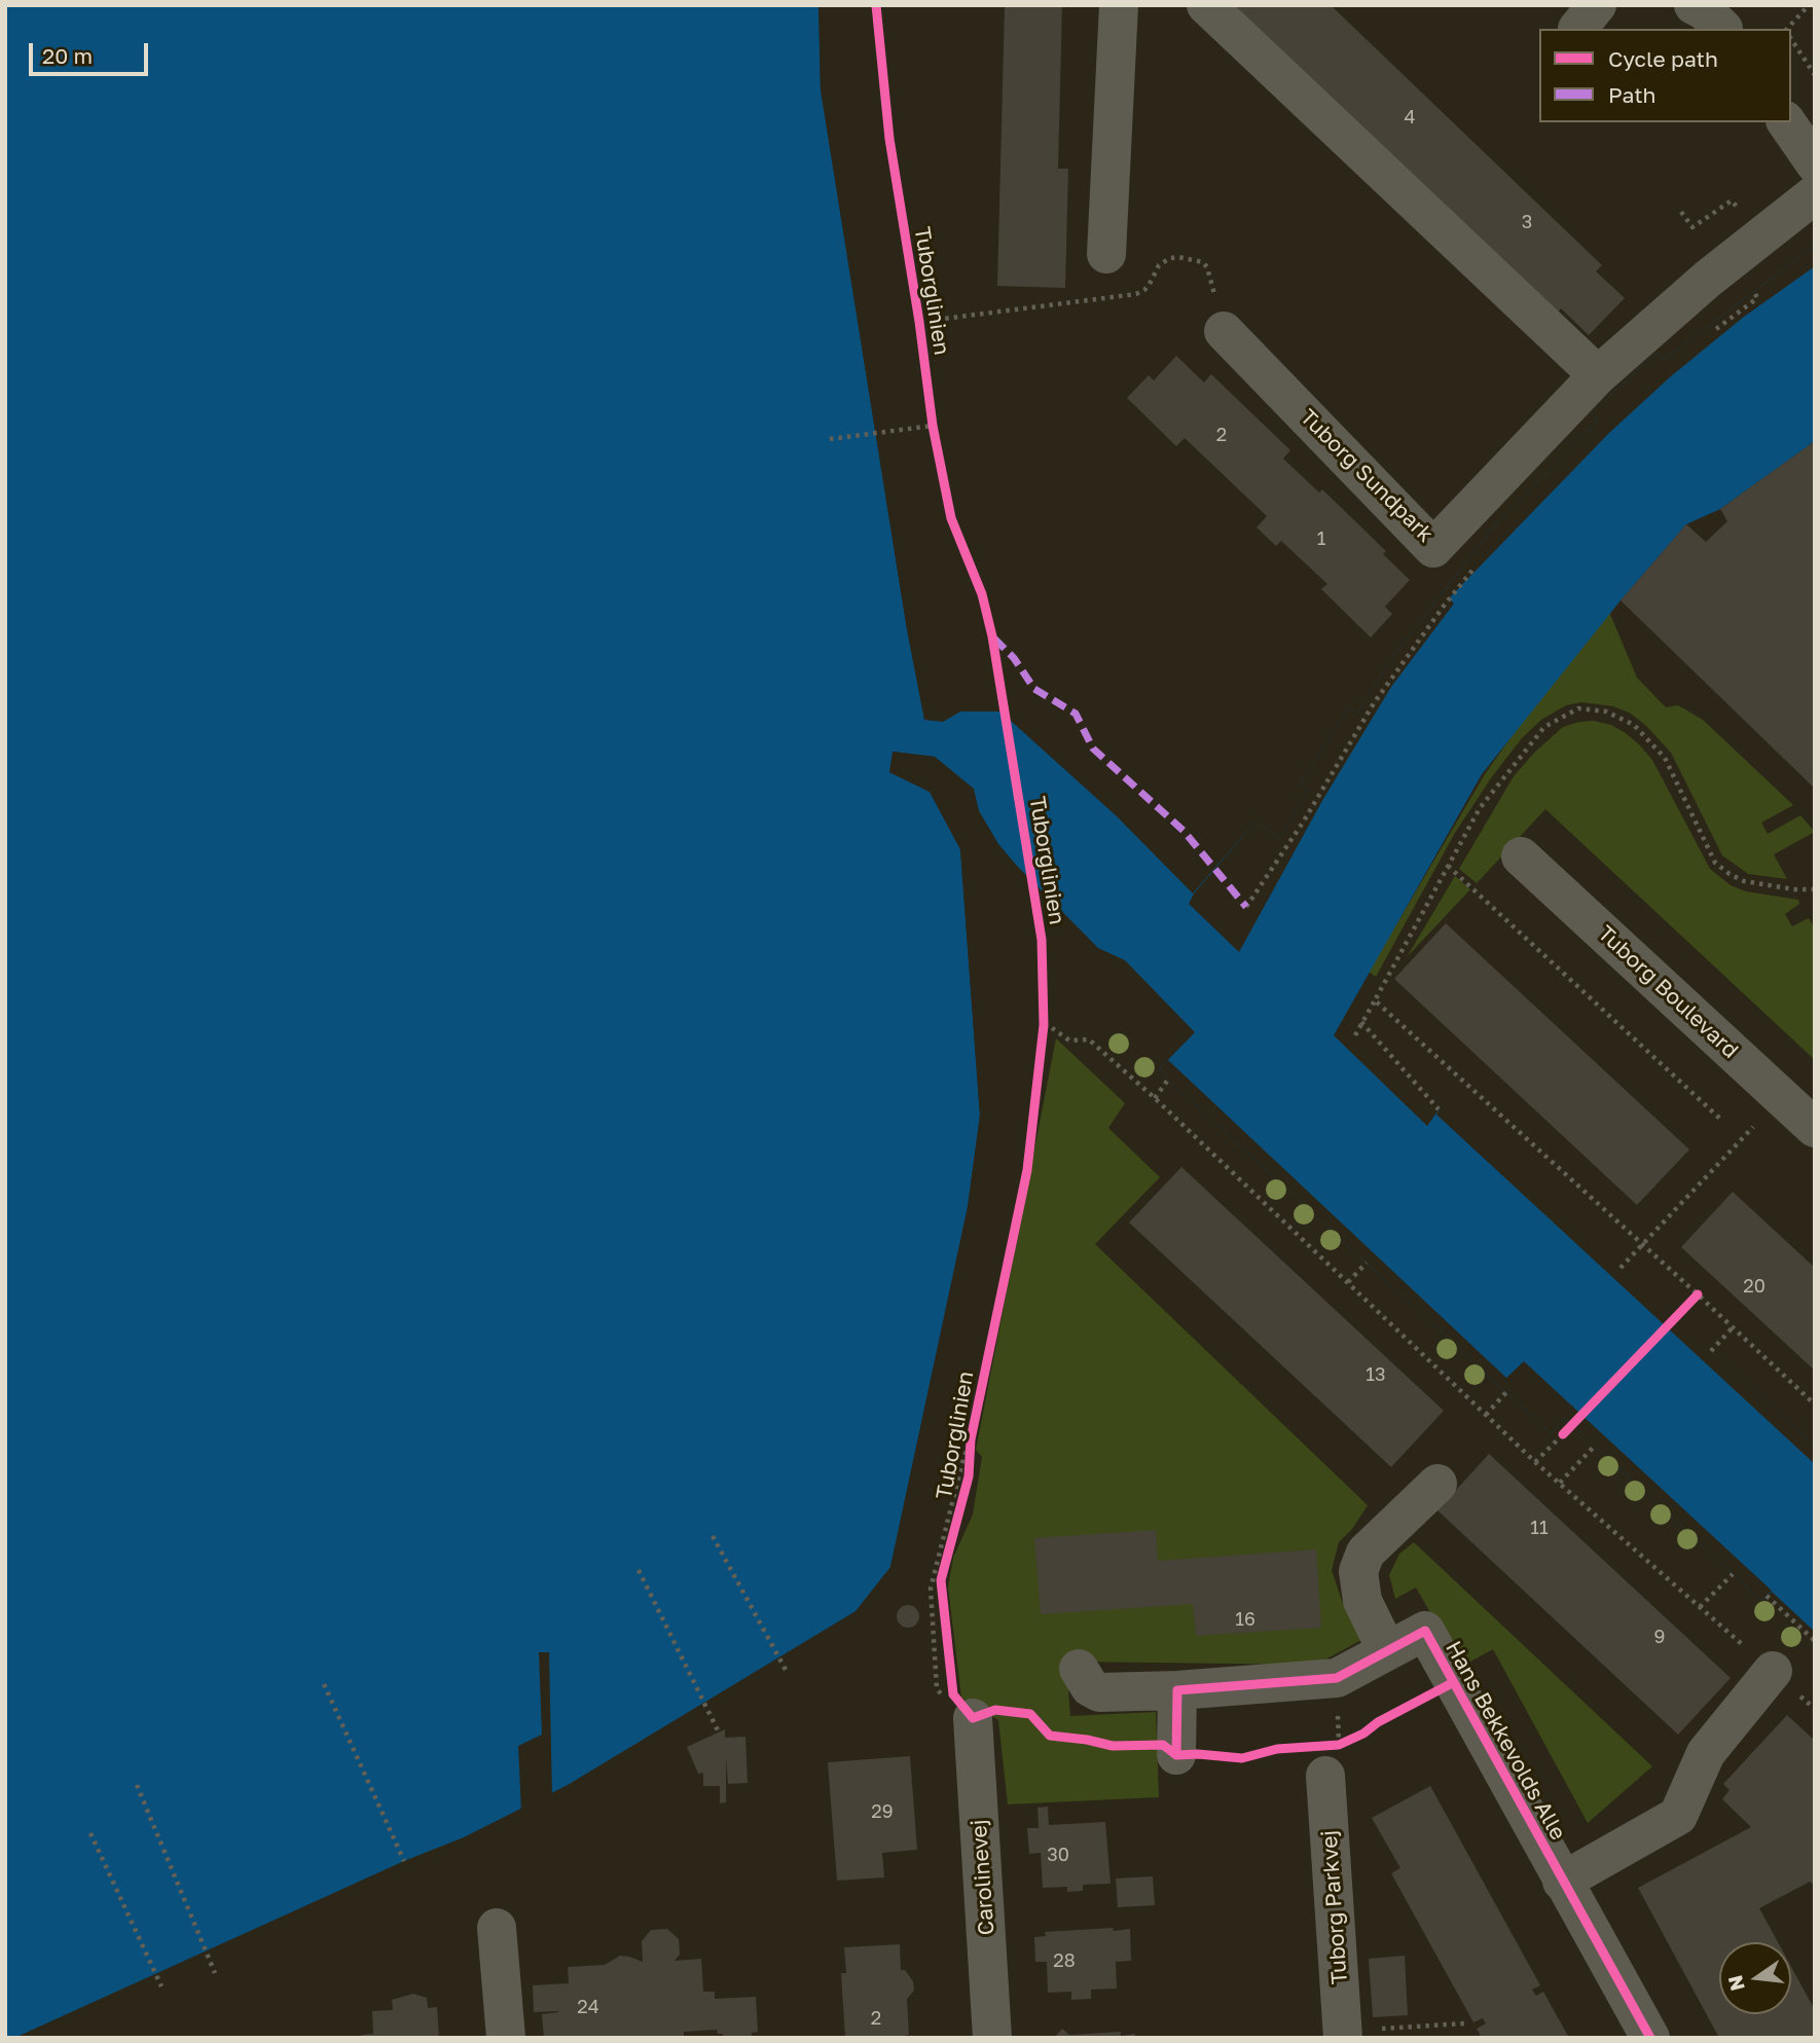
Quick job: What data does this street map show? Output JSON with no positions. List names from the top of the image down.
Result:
{
  "streets": {
    "street": [
      "Tuborg Sundpark",
      "Tuborg Boulevard",
      "Hans Bekkevolds Alle",
      "Carolinevej",
      "Tuborg Parkvej"
    ],
    "cycle path": ["Tuborglinien"]
  },
  "house_numbers": [
    "4",
    "3",
    "2",
    "1",
    "20",
    "13",
    "11",
    "16",
    "9",
    "29",
    "30",
    "28",
    "24",
    "2"
  ],
  "legend": ["Cycle path", "Path"],
  "scale_bar": "20 m",
  "north": "left"
}
